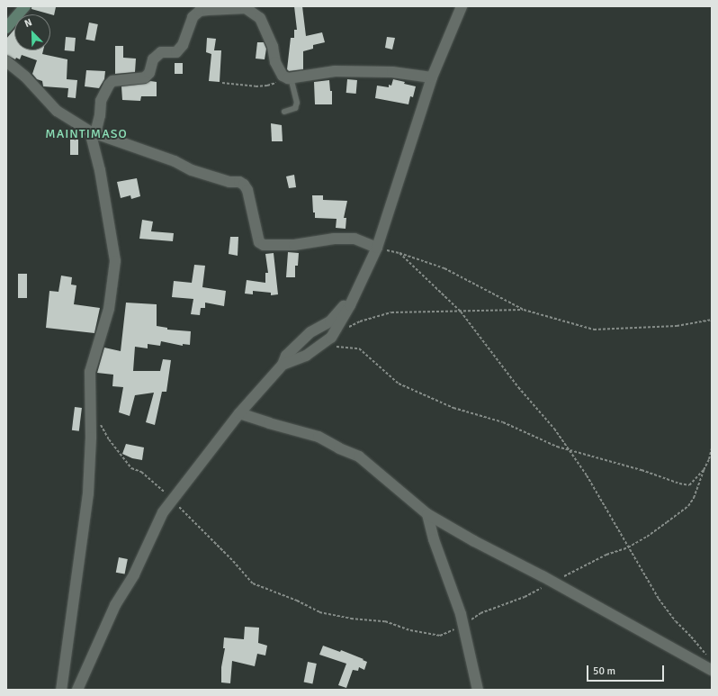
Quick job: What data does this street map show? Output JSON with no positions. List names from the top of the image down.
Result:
{
  "districts": ["MAINTIMASO"],
  "scale_bar": "50 m",
  "north": "top left"
}
